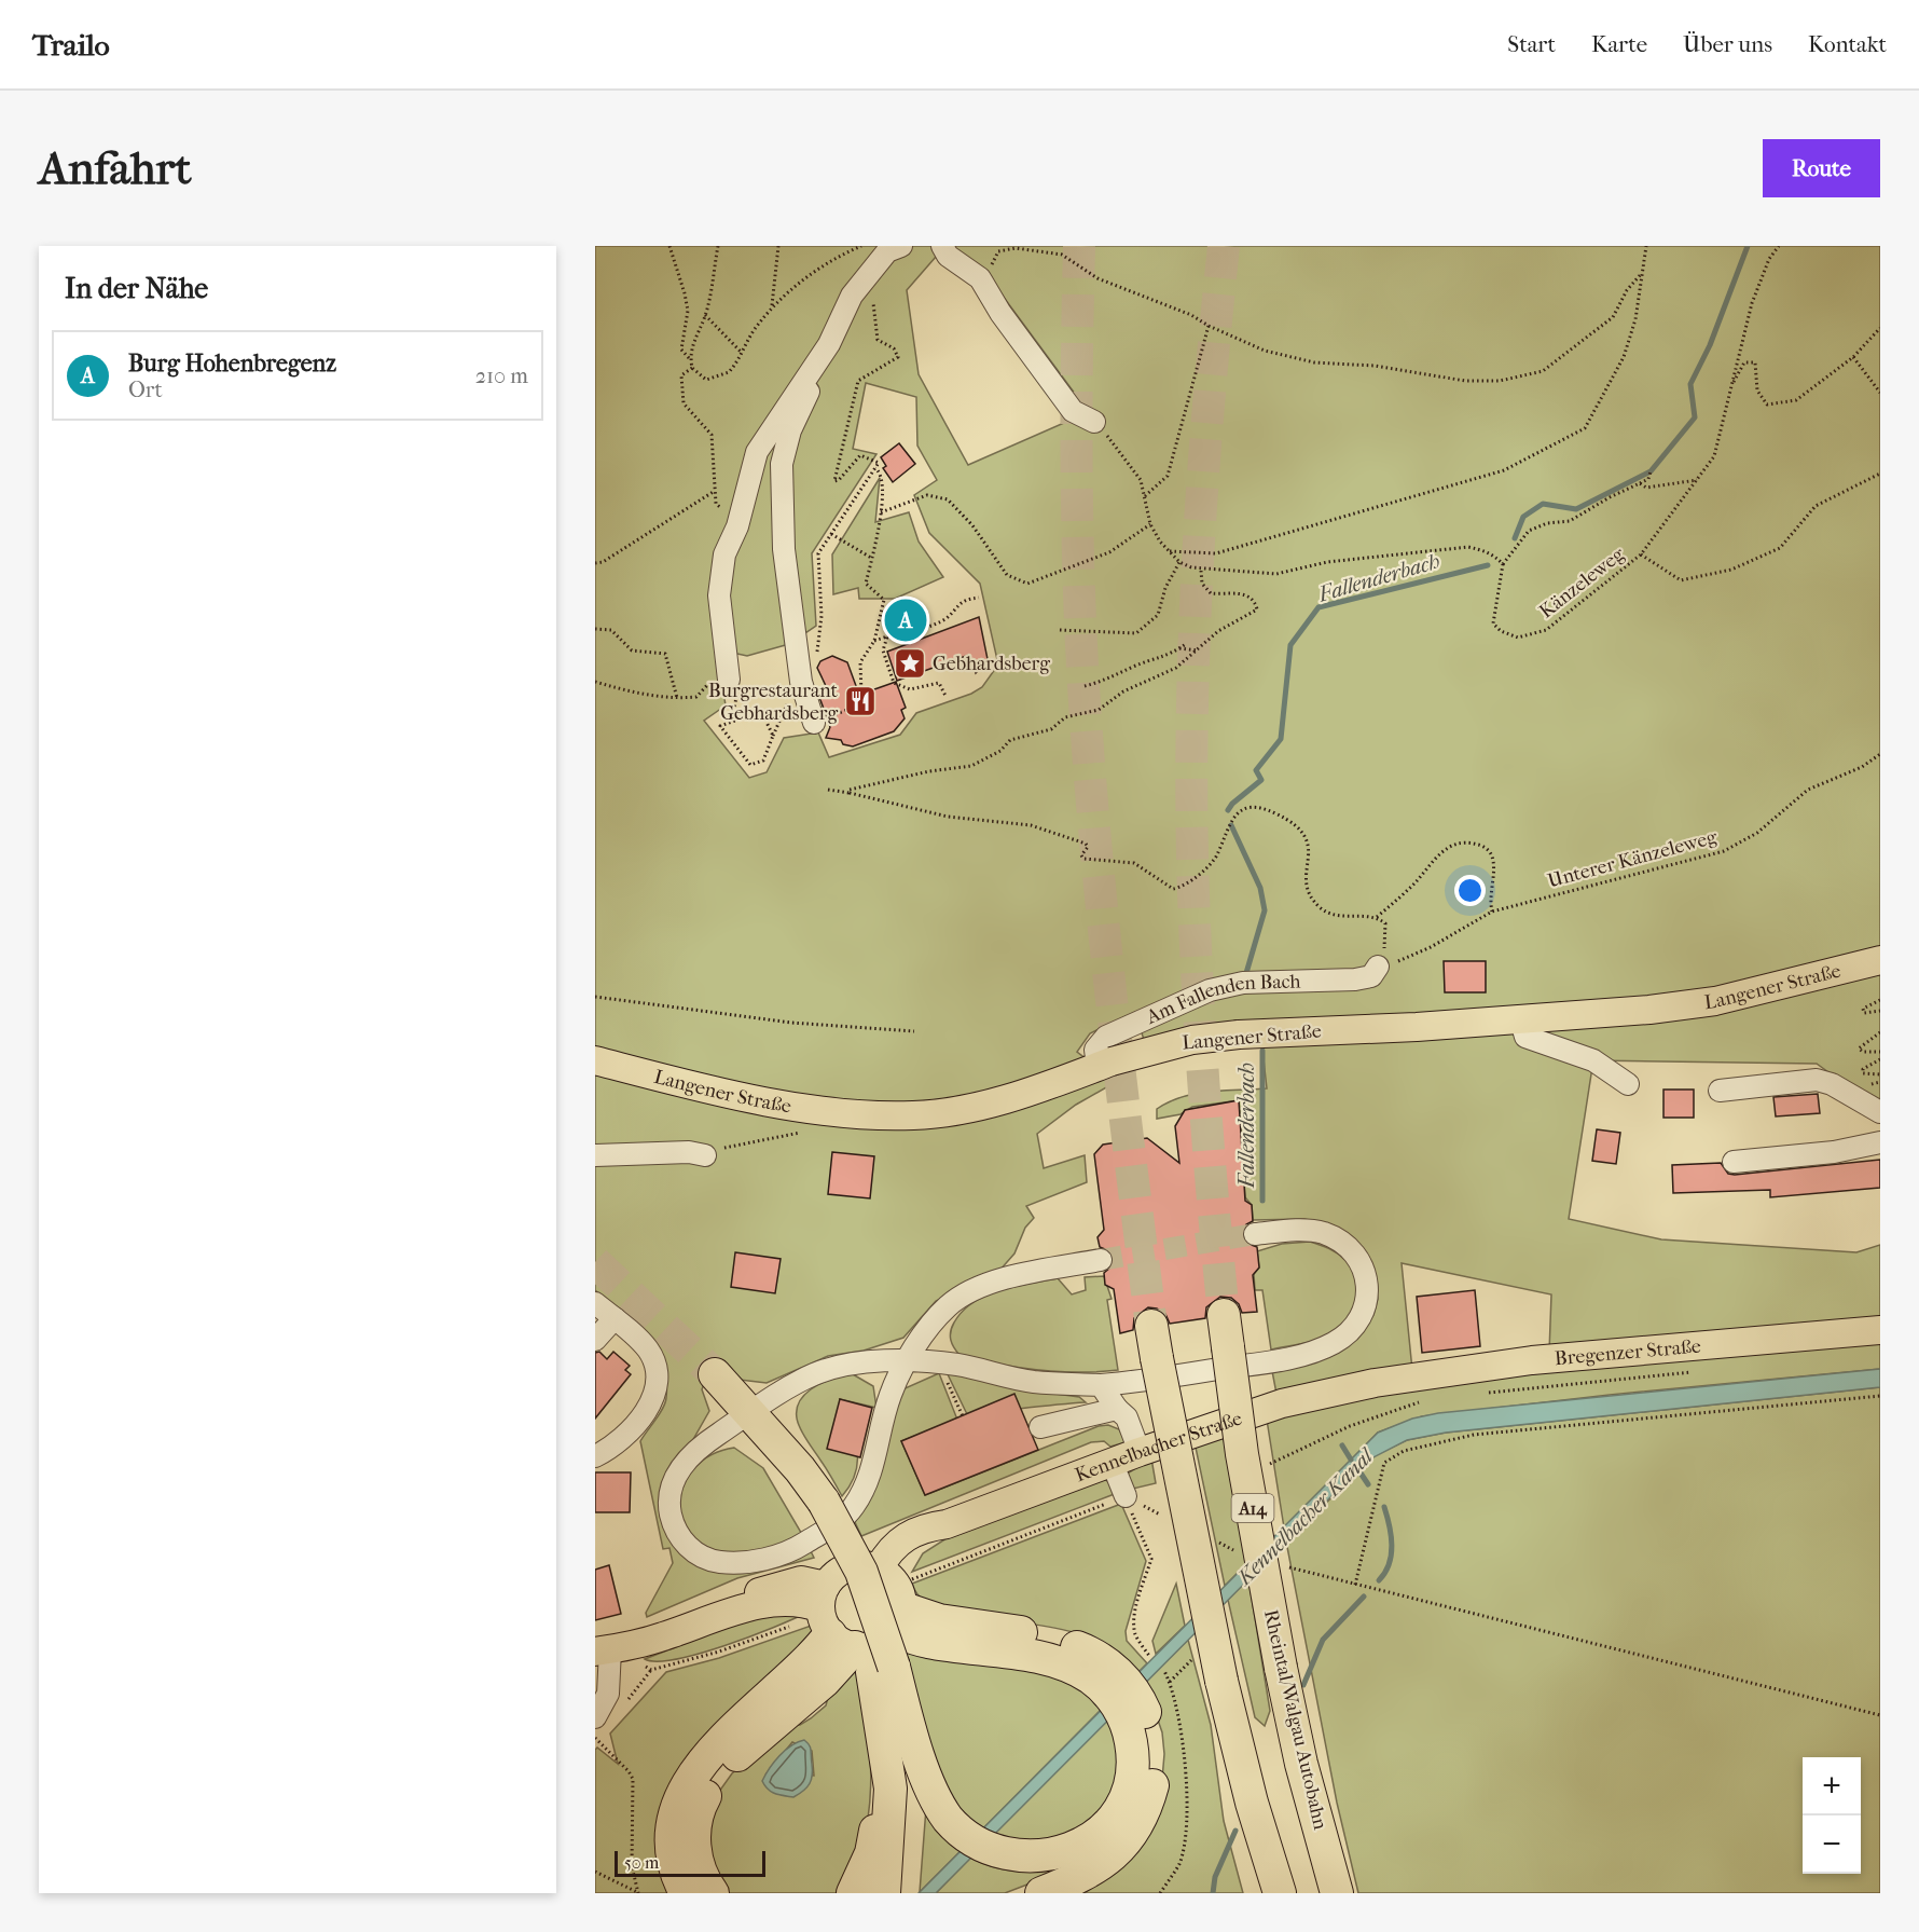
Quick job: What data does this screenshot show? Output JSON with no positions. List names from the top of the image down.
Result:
{
  "streets": {
    "highway": ["A14", "Rheintal/Walgau Autobahn"],
    "main road": ["Langener Straße", "Bregenzer Straße", "Kennelbacher Straße"],
    "street": ["Am Fallenden Bach"],
    "path": ["Känzeleweg", "Unterer Känzeleweg"]
  },
  "crossings": [
    ["Unterer Känzeleweg", "Am Fallenden Bach"],
    ["Langener Straße", "Am Fallenden Bach"],
    ["Bregenzer Straße", "Kennelbacher Straße"]
  ],
  "water": ["Fallenderbach", "Kennelbacher Kanal"],
  "places": {
    "place": ["Gebhardsberg"],
    "restaurant": ["Burgrestaurant Gebhardsberg"]
  },
  "scale_bar": "50 m",
  "page": {
    "header": "Trailo",
    "nav": [
      "Start",
      "Karte",
      "Über uns",
      "Kontakt"
    ],
    "buttons": "Route",
    "title": "Anfahrt",
    "heading": "In der Nähe",
    "list": [
      {
        "mark": "A",
        "name": "Burg Hohenbregenz",
        "note": "Ort",
        "value": "210 m"
      }
    ],
    "pins": "A",
    "map_buttons": ["+", "−"],
    "scale": "50 m"
  }
}
